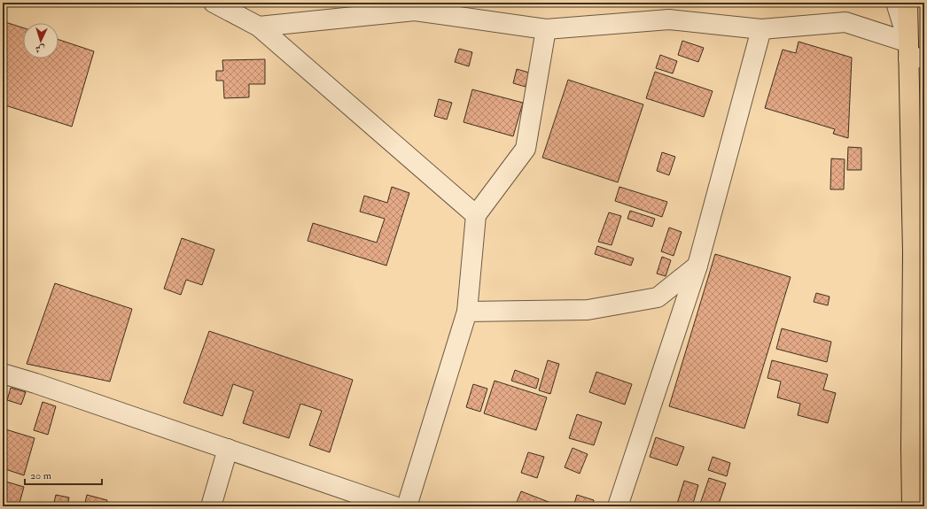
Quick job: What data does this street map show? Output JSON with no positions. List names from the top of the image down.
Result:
{
  "scale_bar": "20 m",
  "north": "bottom"
}
